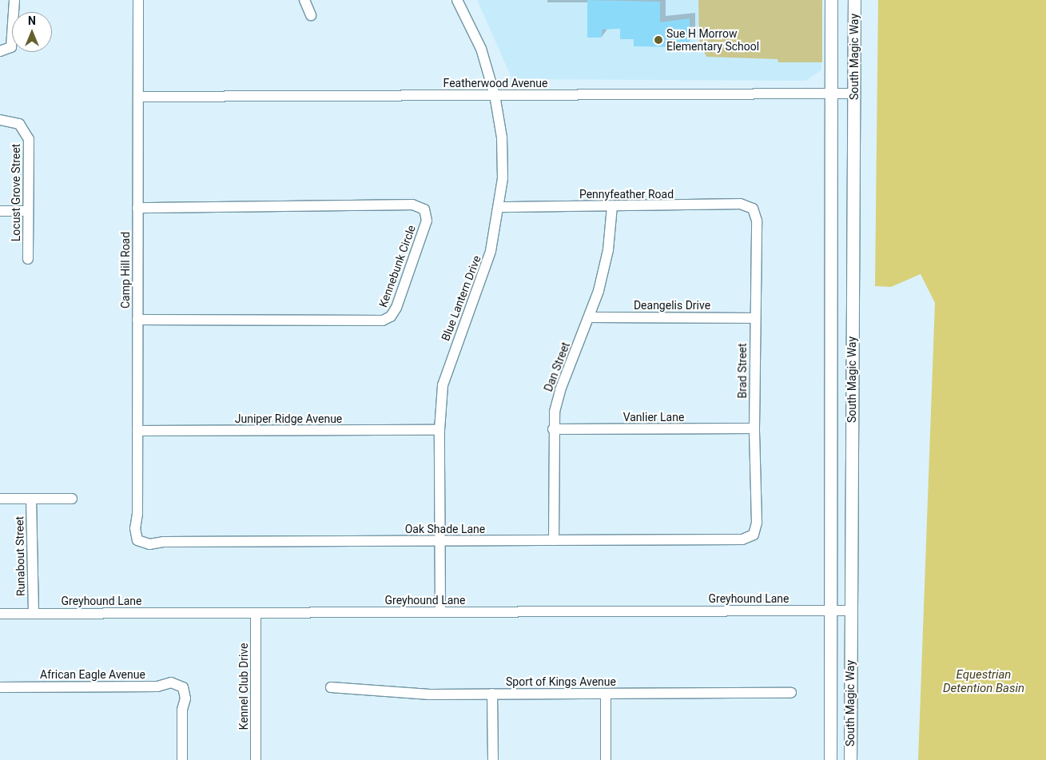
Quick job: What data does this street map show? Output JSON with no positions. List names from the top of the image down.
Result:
{
  "streets": {
    "street": [
      "South Magic Way",
      "Featherwood Avenue",
      "Locust Grove Street",
      "Pennyfeather Road",
      "Kennebunk Circle",
      "Camp Hill Road",
      "Blue Lantern Drive",
      "Deangelis Drive",
      "Dan Street",
      "Brad Street",
      "Vanlier Lane",
      "Juniper Ridge Avenue",
      "Oak Shade Lane",
      "Runabout Street",
      "Greyhound Lane",
      "African Eagle Avenue",
      "Sport of Kings Avenue",
      "Kennel Club Drive"
    ]
  },
  "crossings": [
    ["South Magic Way", "Featherwood Avenue"],
    ["South Magic Way", "Greyhound Lane"],
    ["Featherwood Avenue", "Camp Hill Road"],
    ["Featherwood Avenue", "Blue Lantern Drive"],
    ["Pennyfeather Road", "Blue Lantern Drive"],
    ["Pennyfeather Road", "Dan Street"],
    ["Pennyfeather Road", "Brad Street"],
    ["Kennebunk Circle", "Camp Hill Road"],
    ["Camp Hill Road", "Juniper Ridge Avenue"],
    ["Camp Hill Road", "Oak Shade Lane"],
    ["Blue Lantern Drive", "Juniper Ridge Avenue"],
    ["Blue Lantern Drive", "Oak Shade Lane"],
    ["Blue Lantern Drive", "Greyhound Lane"],
    ["Deangelis Drive", "Dan Street"],
    ["Deangelis Drive", "Brad Street"],
    ["Dan Street", "Vanlier Lane"],
    ["Dan Street", "Oak Shade Lane"],
    ["Brad Street", "Vanlier Lane"],
    ["Brad Street", "Oak Shade Lane"],
    ["Runabout Street", "Greyhound Lane"],
    ["Greyhound Lane", "Kennel Club Drive"]
  ],
  "water": ["Equestrian Detention Basin"],
  "places": ["Sue H Morrow Elementary School"],
  "north": "top"
}
